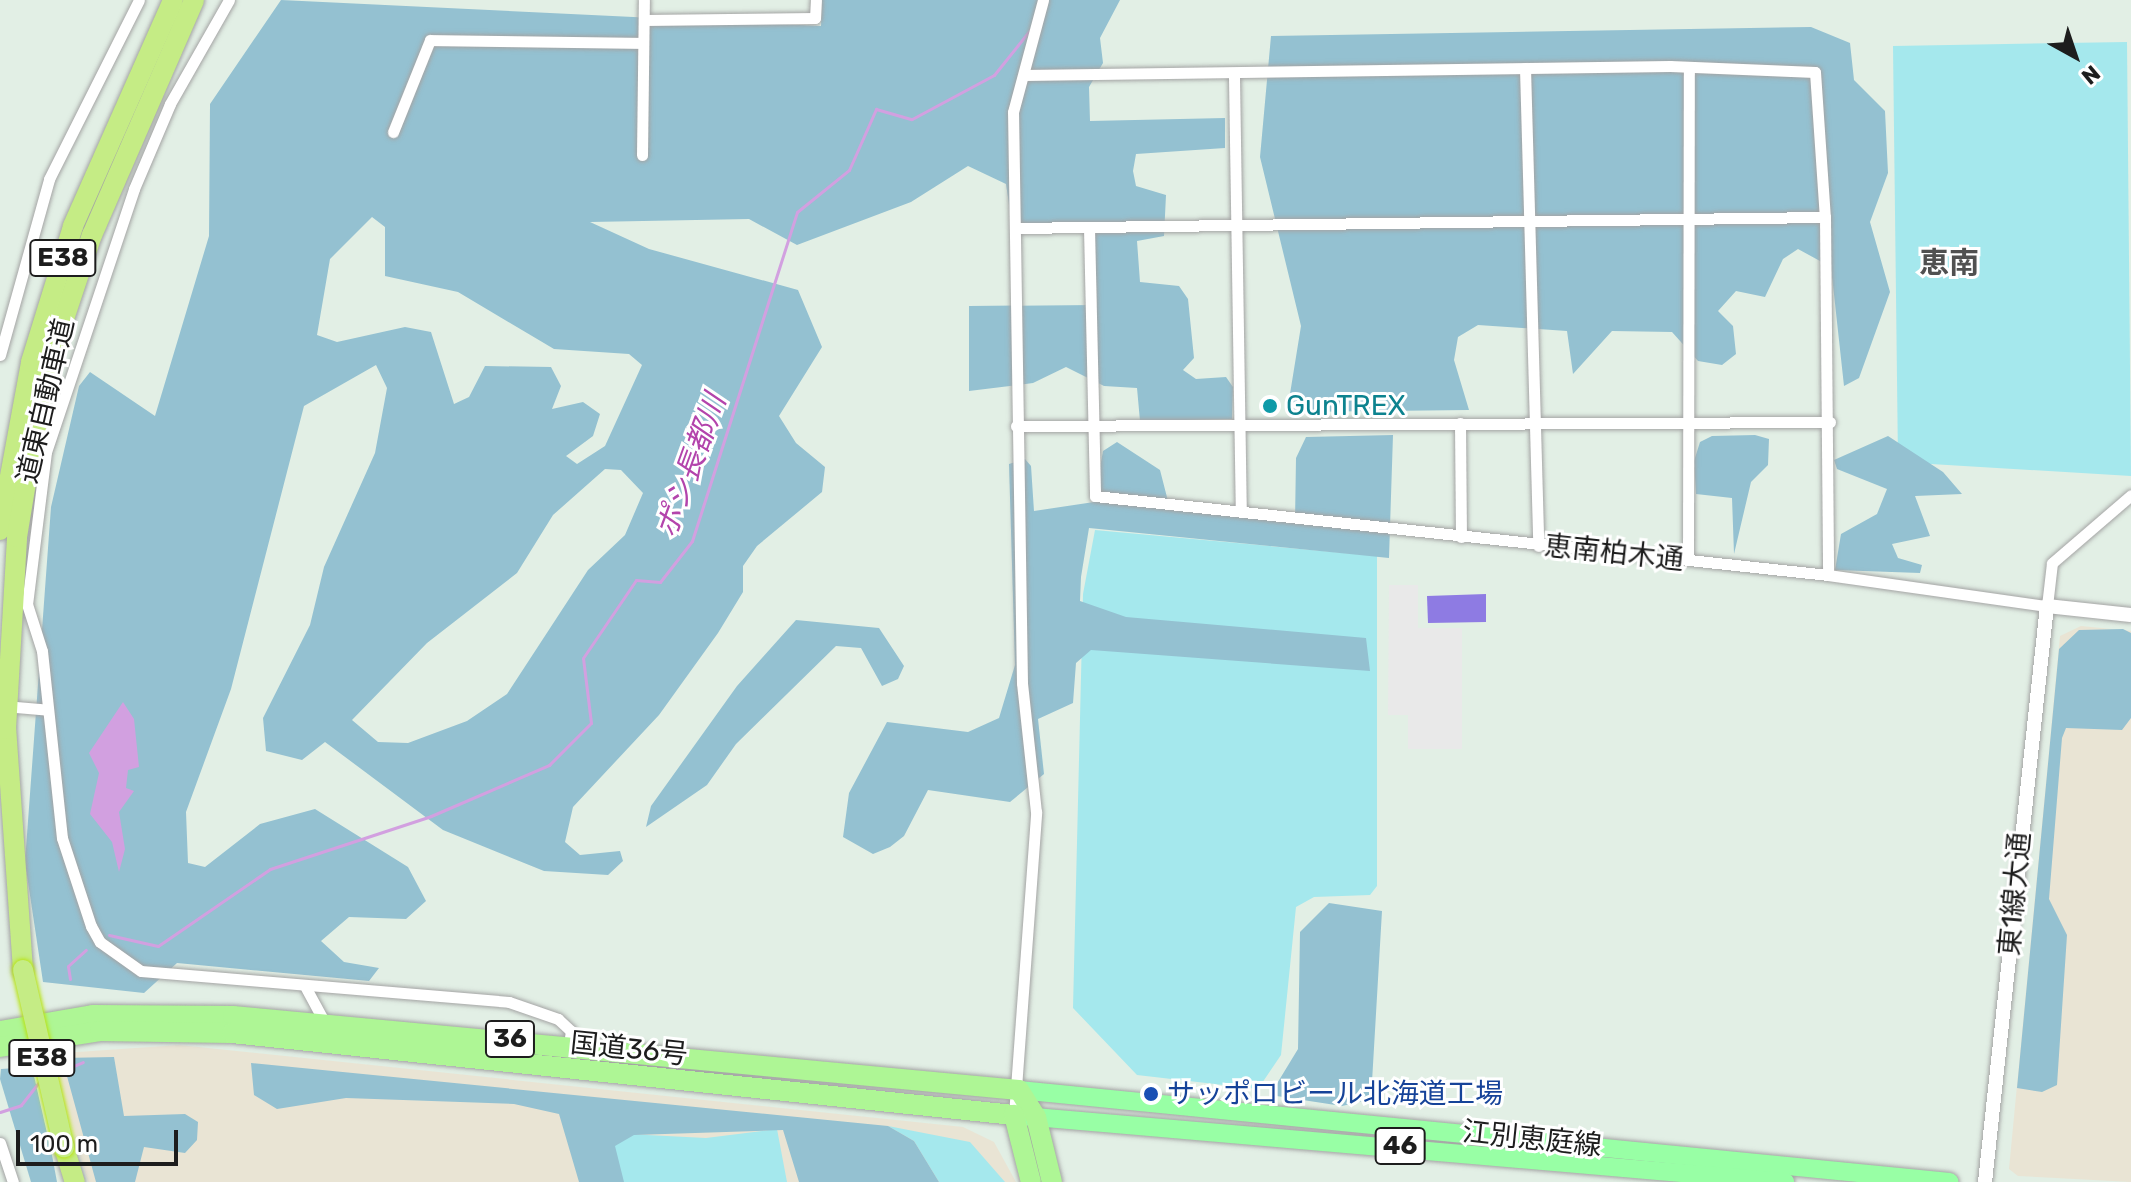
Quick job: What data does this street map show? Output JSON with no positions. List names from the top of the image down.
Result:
{
  "streets": {
    "highway": [
      "E38",
      "道東自動車道",
      "36",
      "国道36号"
    ],
    "main road": ["江別恵庭線", "46"],
    "street": ["恵南柏木通", "東1線大通"]
  },
  "crossings": [
    ["恵南柏木通", "東1線大通"],
    ["国道36号", "江別恵庭線"]
  ],
  "districts": ["恵南"],
  "water": ["ポシ長都川"],
  "places": ["GunTREX", "サッポロビール北海道工場"],
  "scale_bar": "100 m",
  "north": "bottom right"
}
